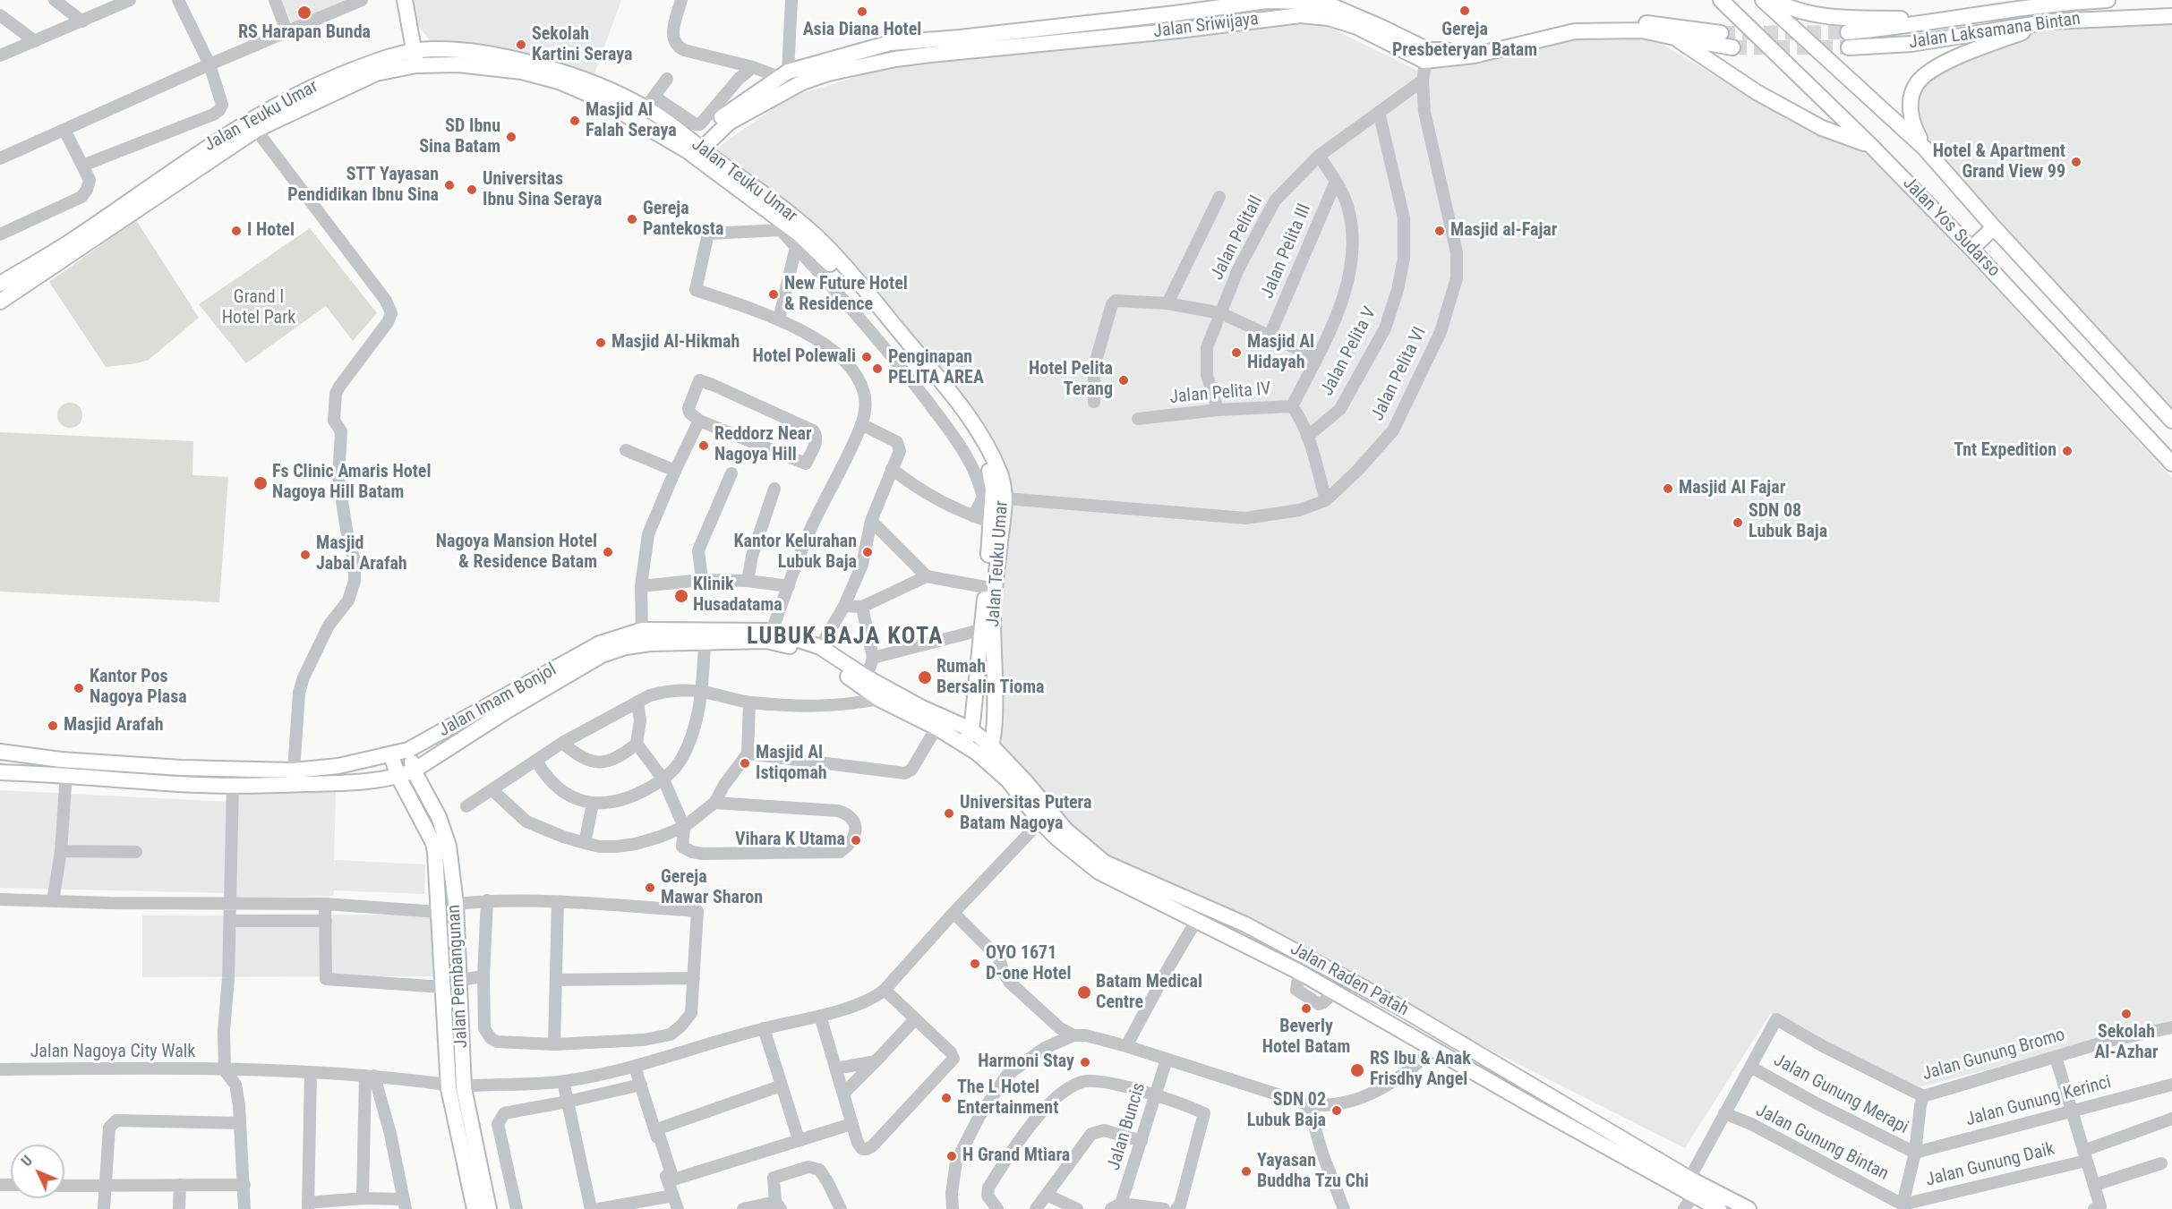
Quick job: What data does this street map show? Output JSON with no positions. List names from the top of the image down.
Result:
{
  "streets": {
    "main road": [
      "Jalan Sriwijaya",
      "Jalan Laksamana Bintan",
      "Jalan Teuku Umar",
      "Jalan Yos Sudarso",
      "Jalan Imam Bonjol",
      "Jalan Pembangunan",
      "Jalan Raden Patah"
    ],
    "street": [
      "Jalan PelitaII",
      "Jalan Pelita III",
      "Jalan Pelita V",
      "Jalan Pelita VI",
      "Jalan Pelita IV",
      "Jalan Nagoya City Walk",
      "Jalan Gunung Bromo",
      "Jalan Gunung Merapi",
      "Jalan Gunung Kerinci",
      "Jalan Buncis",
      "Jalan Gunung Bintan",
      "Jalan Gunung Daik"
    ]
  },
  "crossings": [
    ["Jalan Sriwijaya", "Jalan Teuku Umar"],
    ["Jalan Sriwijaya", "Jalan Pelita VI"],
    ["Jalan Teuku Umar", "Jalan Pelita VI"],
    ["Jalan Teuku Umar", "Jalan Imam Bonjol"],
    ["Jalan Teuku Umar", "Jalan Raden Patah"],
    ["Jalan PelitaII", "Jalan Pelita V"],
    ["Jalan PelitaII", "Jalan Pelita VI"],
    ["Jalan PelitaII", "Jalan Pelita IV"],
    ["Jalan Pelita III", "Jalan Pelita IV"],
    ["Jalan Imam Bonjol", "Jalan Pembangunan"],
    ["Jalan Imam Bonjol", "Jalan Raden Patah"],
    ["Jalan Pembangunan", "Jalan Nagoya City Walk"],
    ["Jalan Gunung Bromo", "Jalan Gunung Merapi"],
    ["Jalan Gunung Merapi", "Jalan Gunung Kerinci"],
    ["Jalan Gunung Bintan", "Jalan Gunung Daik"]
  ],
  "districts": ["LUBUK BAJA KOTA"],
  "parks": ["Grand I Hotel Park"],
  "places": [
    "Gereja Presbeteryan Batam",
    "Asia Diana Hotel",
    "RS Harapan Bunda",
    "Sekolah Kartini Seraya",
    "Masjid Al Falah Seraya",
    "SD Ibnu Sina Batam",
    "Hotel & Apartment Grand View 99",
    "STT Yayasan Pendidikan Ibnu Sina",
    "Universitas Ibnu Sina Seraya",
    "Gereja Pantekosta",
    "I Hotel",
    "Masjid al-Fajar",
    "New Future Hotel & Residence",
    "Masjid Al-Hikmah",
    "Masjid Al Hidayah",
    "Hotel Polewali",
    "Penginapan PELITA AREA",
    "Hotel Pelita Terang",
    "Reddorz Near Nagoya Hill",
    "Tnt Expedition",
    "Fs Clinic Amaris Hotel Nagoya Hill Batam",
    "Masjid Al Fajar",
    "SDN 08 Lubuk Baja",
    "Nagoya Mansion Hotel & Residence Batam",
    "Kantor Kelurahan Lubuk Baja",
    "Masjid Jabal Arafah",
    "Klinik Husadatama",
    "Rumah Bersalin Tioma",
    "Kantor Pos Nagoya Plasa",
    "Masjid Arafah",
    "Masjid Al Istiqomah",
    "Universitas Putera Batam Nagoya",
    "Vihara K Utama",
    "Gereja Mawar Sharon",
    "OYO 1671 D-one Hotel",
    "Batam Medical Centre",
    "Beverly Hotel Batam",
    "Sekolah Al-Azhar",
    "Harmoni Stay",
    "RS Ibu & Anak Frisdhy Angel",
    "The L Hotel Entertainment",
    "SDN 02 Lubuk Baja",
    "H Grand Mtiara",
    "Yayasan Buddha Tzu Chi"
  ],
  "north": "top left"
}
